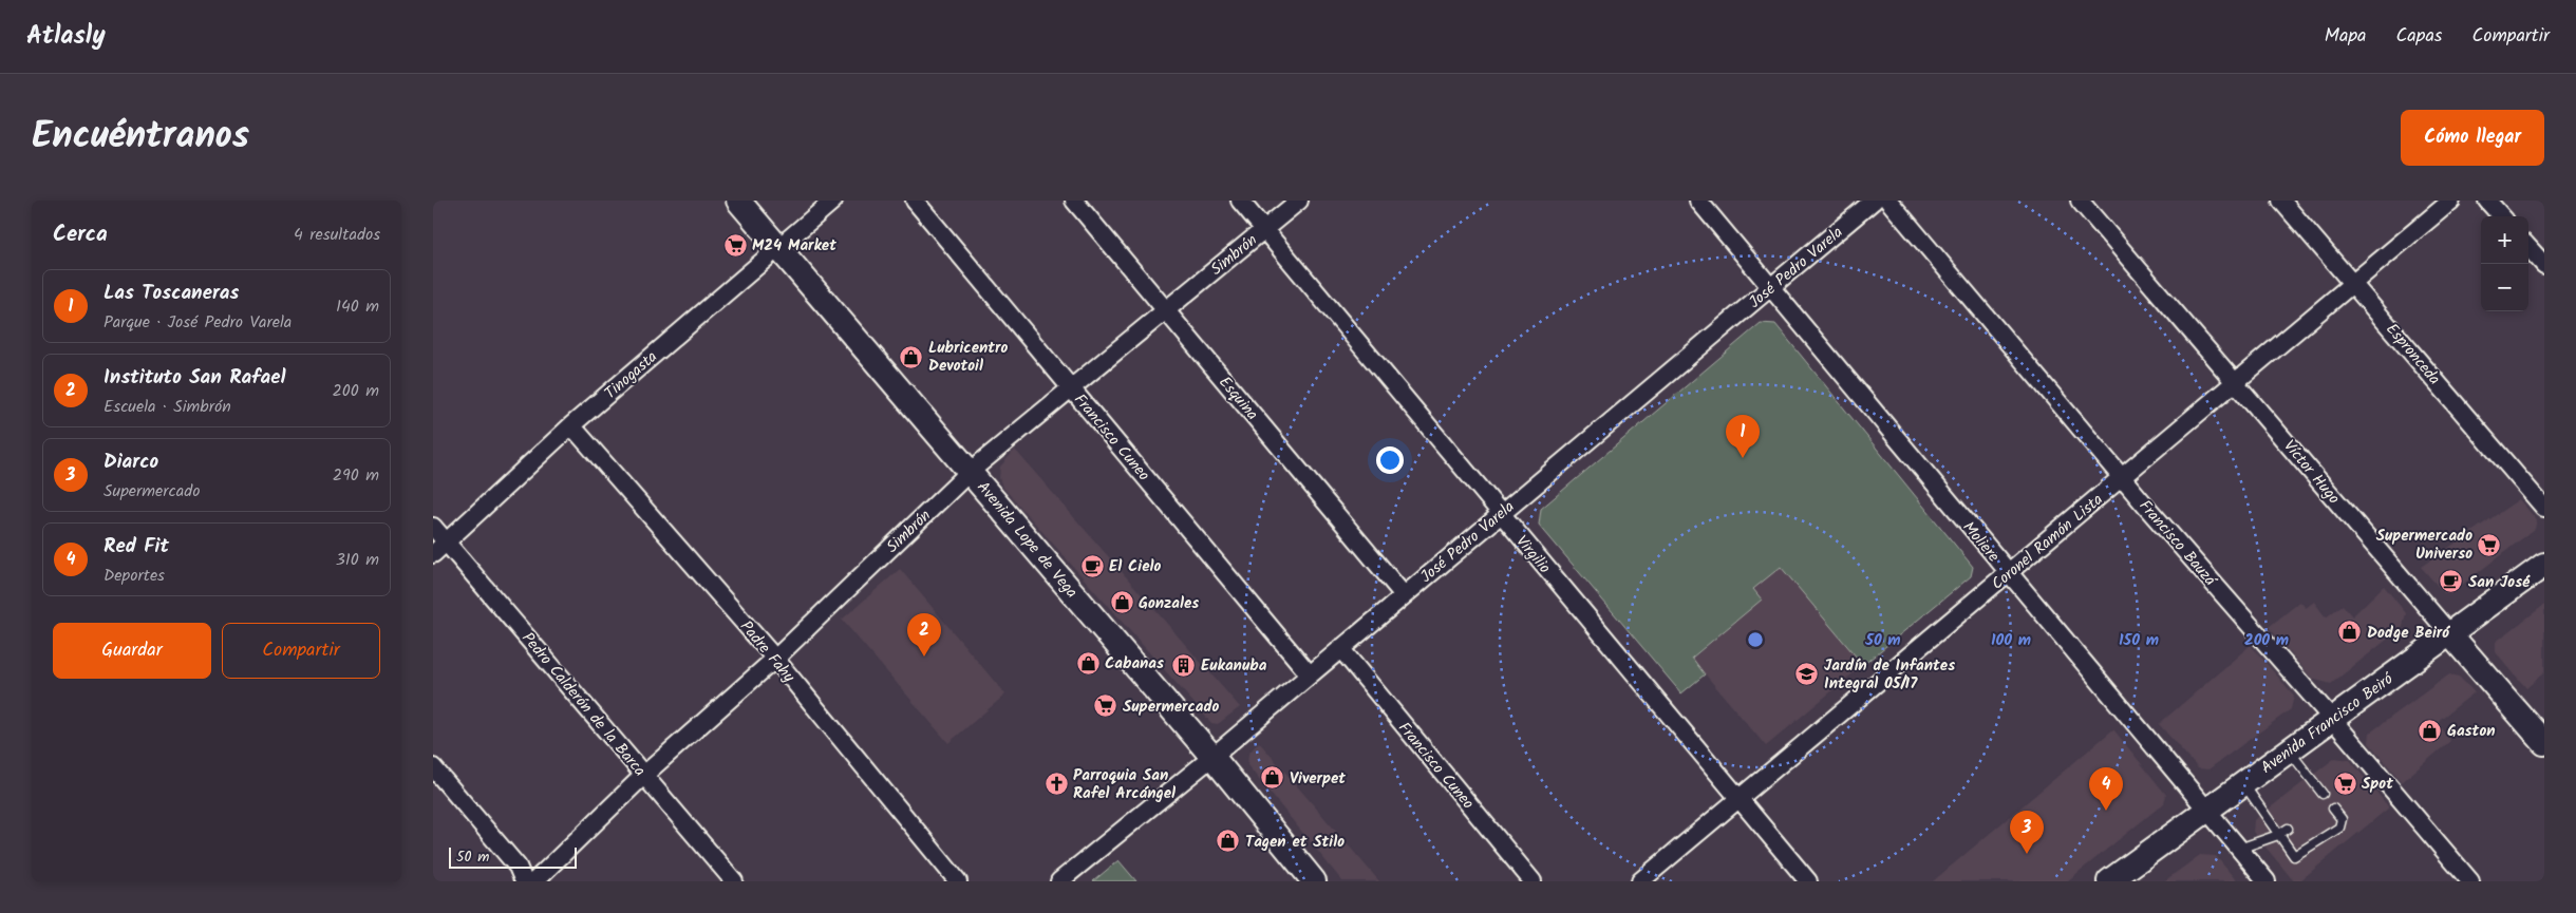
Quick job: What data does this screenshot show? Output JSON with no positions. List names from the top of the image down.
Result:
{
  "streets": {
    "main road": ["Víctor Hugo", "Avenida Lope de Vega", "Avenida Francisco Beiró"],
    "street": [
      "Simbrón",
      "José Pedro Varela",
      "Espronceda",
      "Tinogasta",
      "Esquina",
      "Francisco Cuneo",
      "Moliere",
      "Coronel Ramón Lista",
      "Francisco Bauzá",
      "Virgilio",
      "Padre Fahy",
      "Pedro Calderón de la Barca"
    ]
  },
  "crossings": [
    ["Simbrón", "Esquina"],
    ["Simbrón", "Francisco Cuneo"],
    ["Simbrón", "Avenida Lope de Vega"],
    ["Simbrón", "Virgilio"],
    ["Simbrón", "Padre Fahy"],
    ["Simbrón", "Pedro Calderón de la Barca"],
    ["José Pedro Varela", "Esquina"],
    ["José Pedro Varela", "Francisco Cuneo"],
    ["José Pedro Varela", "Avenida Lope de Vega"],
    ["José Pedro Varela", "Moliere"],
    ["José Pedro Varela", "Virgilio"],
    ["Espronceda", "Coronel Ramón Lista"],
    ["Tinogasta", "Avenida Lope de Vega"],
    ["Tinogasta", "Padre Fahy"],
    ["Tinogasta", "Pedro Calderón de la Barca"],
    ["Víctor Hugo", "Coronel Ramón Lista"],
    ["Víctor Hugo", "Avenida Francisco Beiró"],
    ["Moliere", "Coronel Ramón Lista"],
    ["Moliere", "Avenida Francisco Beiró"],
    ["Coronel Ramón Lista", "Francisco Bauzá"],
    ["Coronel Ramón Lista", "Virgilio"],
    ["Francisco Bauzá", "Avenida Francisco Beiró"]
  ],
  "places": {
    "supermarket": [
      "M24 Market",
      "Supermercado Universo",
      "Supermercado",
      "Spot"
    ],
    "shop": [
      "Lubricentro Devotoil",
      "Gonzales",
      "Dodge Beiró",
      "Cabanas",
      "Gaston",
      "Viverpet",
      "Tagen et Stilo"
    ],
    "cafe": ["El Cielo", "San José"],
    "building": ["Eukanuba"],
    "school or university": ["Jardín de Infantes Integral 05/17"],
    "church": ["Parroquia San Rafel Arcángel"]
  },
  "scale_bar": "50 m",
  "page": {
    "header": "Atlasly",
    "nav": ["Mapa", "Capas", "Compartir"],
    "title": "Encuéntranos",
    "buttons": [
      "Cómo llegar",
      ["Guardar", "Compartir"]
    ],
    "heading": ["Cerca", "4 resultados"],
    "map_buttons": ["+", "−"],
    "list": [
      {
        "mark": "1",
        "name": "Las Toscaneras",
        "note": "Parque · José Pedro Varela",
        "value": "140 m"
      },
      {
        "mark": "2",
        "name": "Instituto San Rafael",
        "note": "Escuela · Simbrón",
        "value": "200 m"
      },
      {
        "mark": "3",
        "name": "Diarco",
        "note": "Supermercado",
        "value": "290 m"
      },
      {
        "mark": "4",
        "name": "Red Fit",
        "note": "Deportes",
        "value": "310 m"
      }
    ],
    "pins": [
      "1",
      "2",
      "4",
      "3"
    ],
    "scale": "50 m"
  },
  "rings": [
    "50 m",
    "100 m",
    "150 m",
    "200 m"
  ]
}
